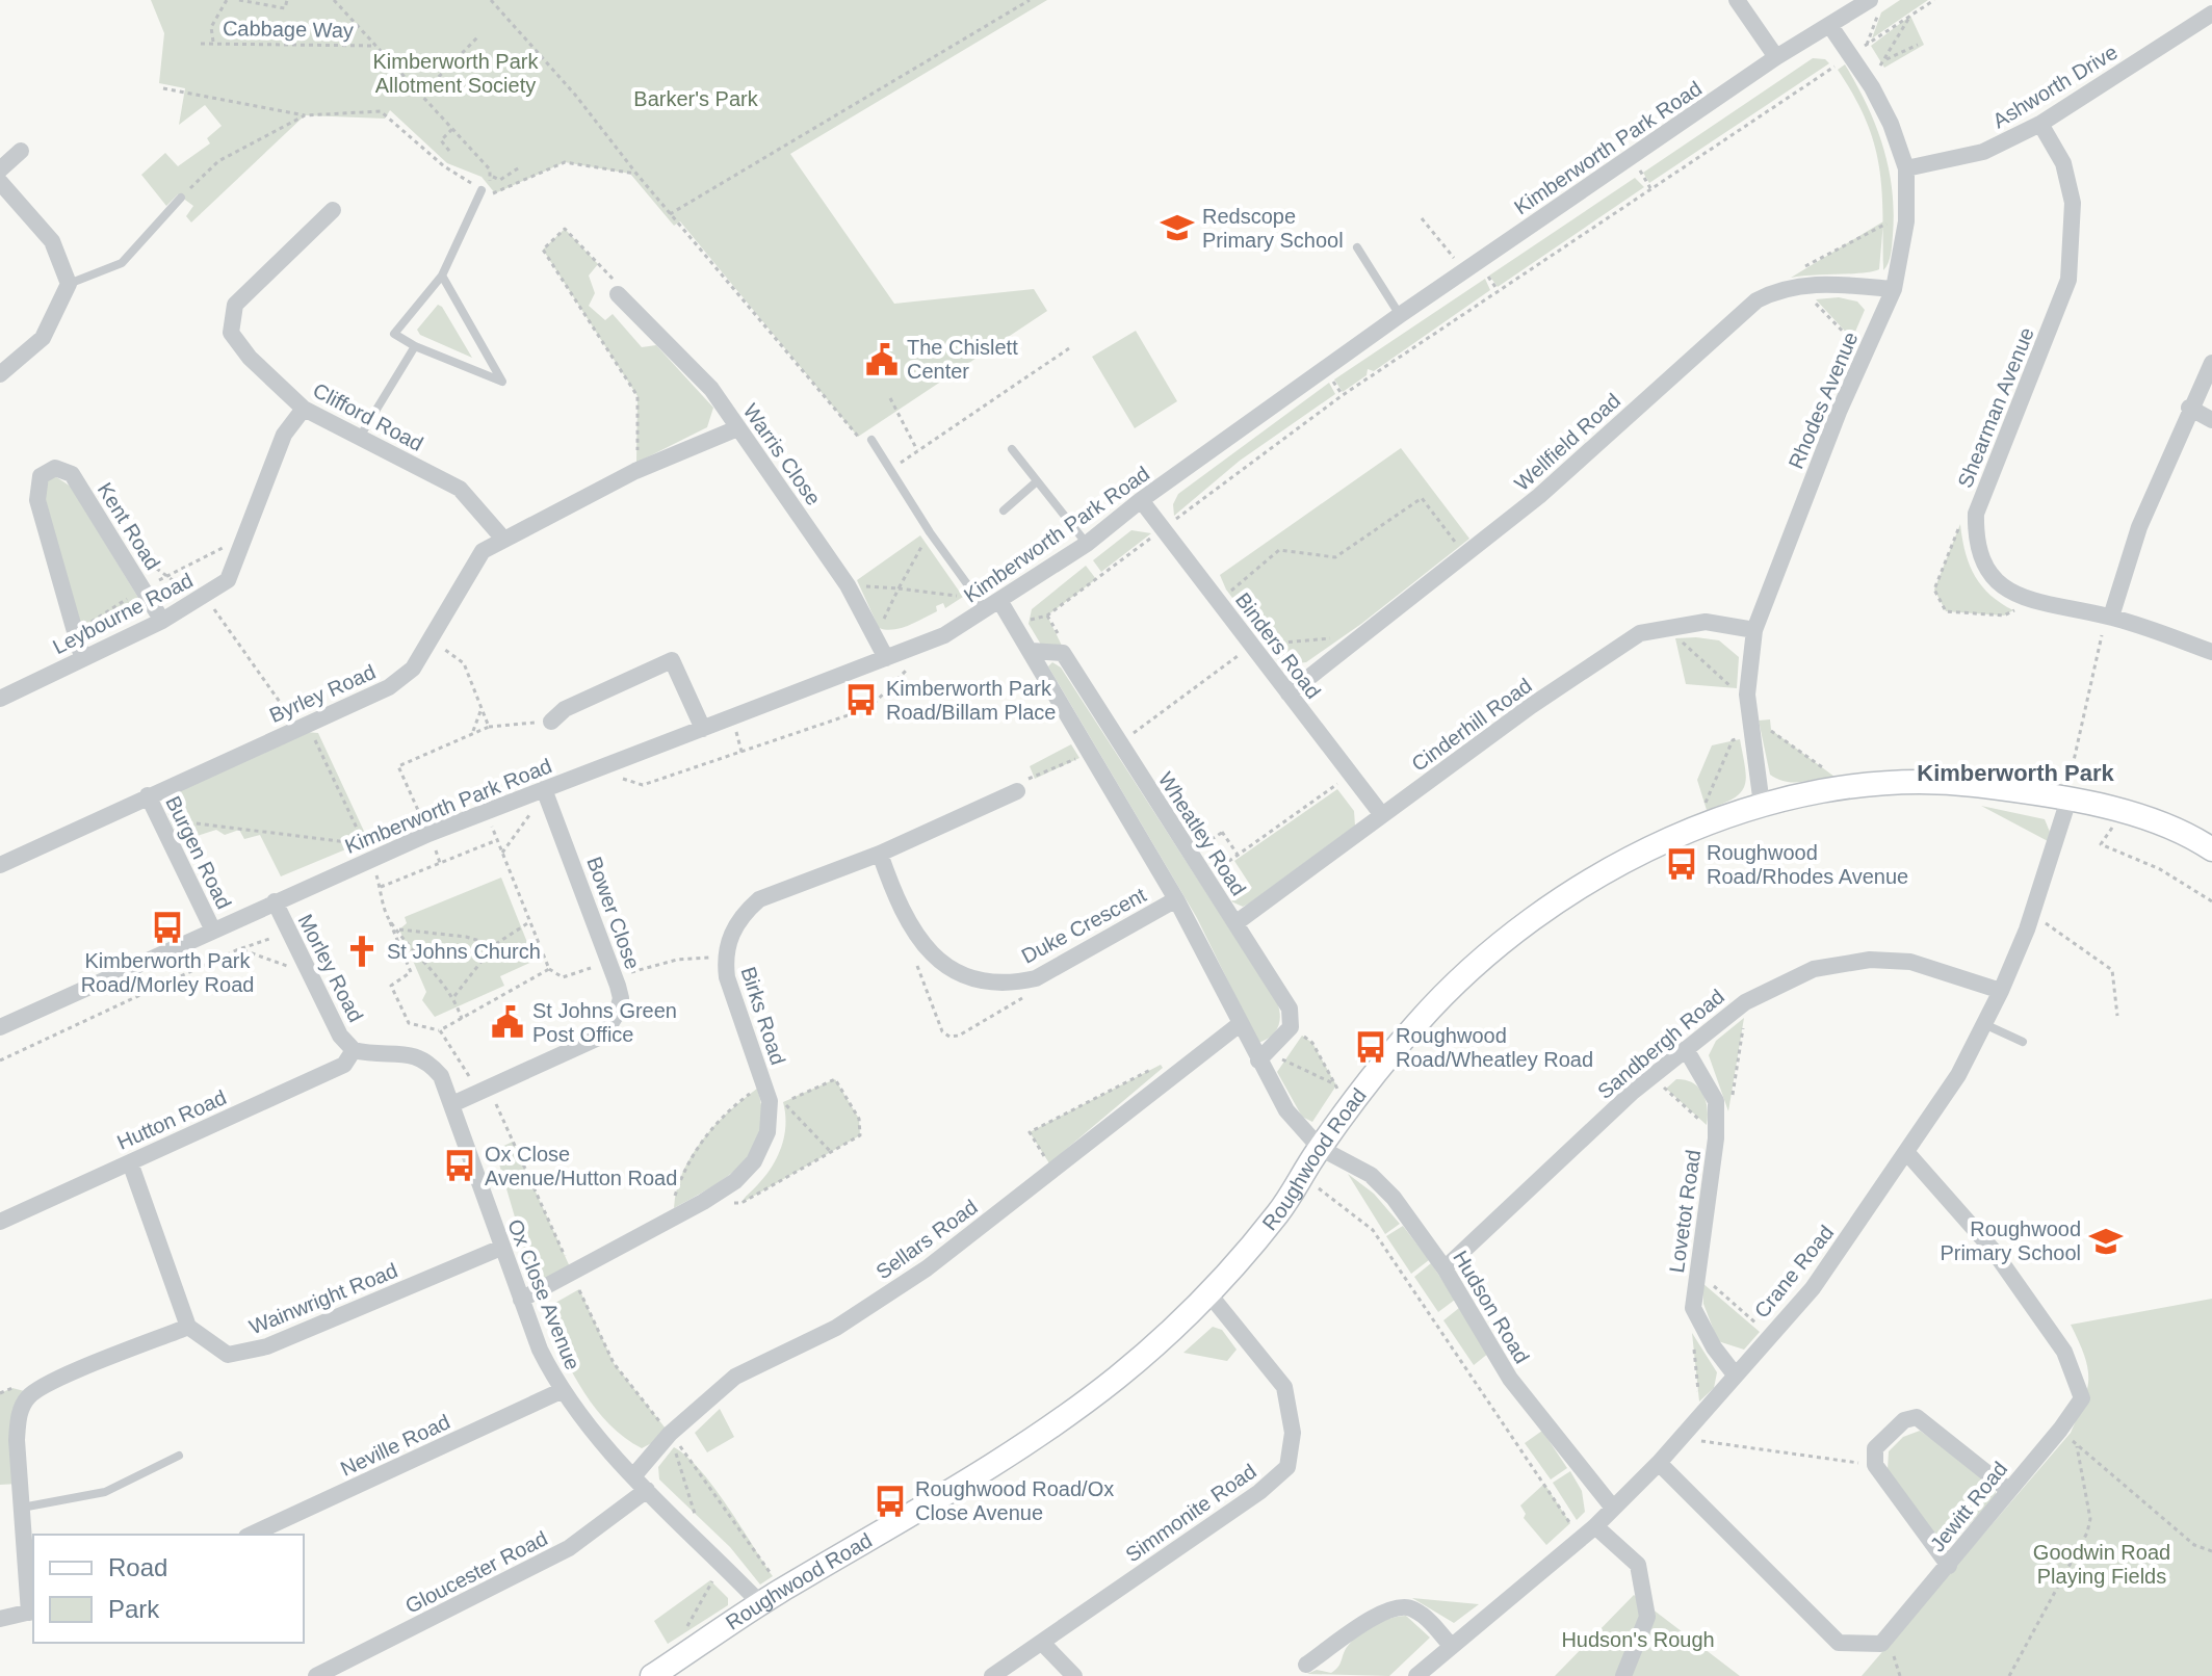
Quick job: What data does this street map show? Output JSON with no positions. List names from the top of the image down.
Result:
{
  "streets": {
    "street": [
      "Ashworth Drive",
      "Kimberworth Park Road",
      "Rhodes Avenue",
      "Shearman Avenue",
      "Clifford Road",
      "Wellfield Road",
      "Warris Close",
      "Kent Road",
      "Leybourne Road",
      "Binders Road",
      "Byrley Road",
      "Cinderhill Road",
      "Wheatley Road",
      "Burgen Road",
      "Bower Close",
      "Duke Crescent",
      "Morley Road",
      "Birks Road",
      "Sandbergh Road",
      "Hutton Road",
      "Roughwood Road",
      "Lovetot Road",
      "Sellars Road",
      "Crane Road",
      "Ox Close Avenue",
      "Wainwright Road",
      "Hudson Road",
      "Neville Road",
      "Jewitt Road",
      "Simmonite Road",
      "Gloucester Road"
    ],
    "path": ["Cabbage Way"]
  },
  "crossings": [
    ["Ashworth Drive", "Rhodes Avenue"],
    ["Ashworth Drive", "Shearman Avenue"],
    ["Kimberworth Park Road", "Rhodes Avenue"],
    ["Kimberworth Park Road", "Warris Close"],
    ["Kimberworth Park Road", "Binders Road"],
    ["Kimberworth Park Road", "Burgen Road"],
    ["Kimberworth Park Road", "Bower Close"],
    ["Kimberworth Park Road", "Morley Road"],
    ["Rhodes Avenue", "Wellfield Road"],
    ["Rhodes Avenue", "Cinderhill Road"],
    ["Rhodes Avenue", "Roughwood Road"],
    ["Clifford Road", "Leybourne Road"],
    ["Clifford Road", "Byrley Road"],
    ["Wellfield Road", "Binders Road"],
    ["Warris Close", "Byrley Road"],
    ["Kent Road", "Leybourne Road"],
    ["Binders Road", "Cinderhill Road"],
    ["Byrley Road", "Burgen Road"],
    ["Cinderhill Road", "Wheatley Road"],
    ["Bower Close", "Ox Close Avenue"],
    ["Duke Crescent", "Birks Road"],
    ["Morley Road", "Hutton Road"],
    ["Morley Road", "Ox Close Avenue"],
    ["Birks Road", "Ox Close Avenue"],
    ["Sandbergh Road", "Lovetot Road"],
    ["Sandbergh Road", "Crane Road"],
    ["Sandbergh Road", "Hudson Road"],
    ["Hutton Road", "Ox Close Avenue"],
    ["Roughwood Road", "Crane Road"],
    ["Roughwood Road", "Ox Close Avenue"],
    ["Roughwood Road", "Hudson Road"],
    ["Roughwood Road", "Simmonite Road"],
    ["Lovetot Road", "Crane Road"],
    ["Sellars Road", "Ox Close Avenue"],
    ["Crane Road", "Hudson Road"],
    ["Crane Road", "Jewitt Road"],
    ["Ox Close Avenue", "Wainwright Road"],
    ["Ox Close Avenue", "Neville Road"],
    ["Ox Close Avenue", "Gloucester Road"]
  ],
  "districts": ["Kimberworth Park"],
  "parks": [
    "Kimberworth Park Allotment Society",
    "Barker's Park",
    "Goodwin Road Playing Fields",
    "Hudson's Rough"
  ],
  "places": {
    "school or university": ["Redscope Primary School", "Roughwood Primary School"],
    "public building": ["The Chislett Center", "St Johns Green Post Office"],
    "bus stop": [
      "Kimberworth Park Road/Billam Place",
      "Roughwood Road/Rhodes Avenue",
      "Kimberworth Park Road/Morley Road",
      "Roughwood Road/Wheatley Road",
      "Ox Close Avenue/Hutton Road",
      "Roughwood Road/Ox Close Avenue"
    ],
    "church": ["St Johns Church"]
  },
  "legend": ["Road", "Park"]
}
